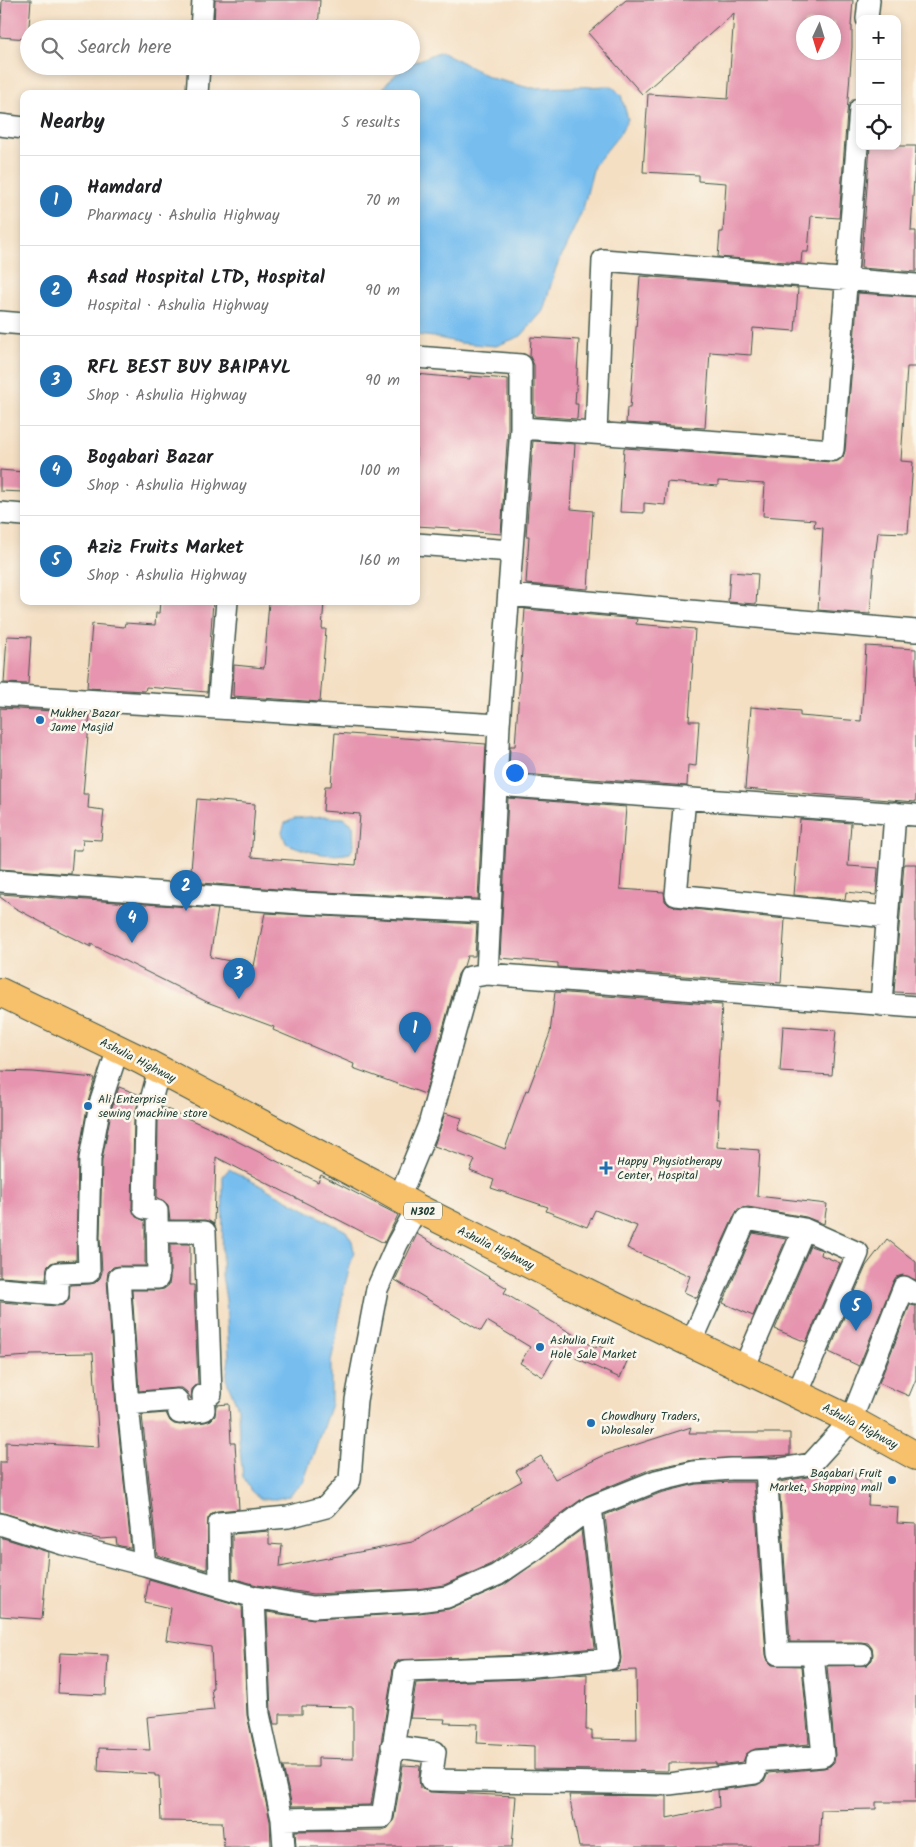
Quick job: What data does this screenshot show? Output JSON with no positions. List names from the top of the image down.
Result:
{
  "streets": {
    "highway": ["Ashulia Highway", "N302"]
  },
  "places": {
    "other": [
      "Mukher Bazar Jame Masjid",
      "Ali Enterprise sewing machine store",
      "Ashulia Fruit Hole Sale Market",
      "Chowdhury Traders, Wholesaler",
      "Bagabari Fruit Market, Shopping mall"
    ],
    "health": ["Happy Physiotherapy Center, Hospital"]
  },
  "north": "bottom",
  "page": {
    "map_buttons": ["+", "−"],
    "search": "Search here",
    "heading": ["Nearby", "5 results"],
    "list": [
      {
        "mark": "1",
        "name": "Hamdard",
        "note": "Pharmacy · Ashulia Highway",
        "value": "70 m"
      },
      {
        "mark": "2",
        "name": "Asad Hospital LTD, Hospital",
        "note": "Hospital · Ashulia Highway",
        "value": "90 m"
      },
      {
        "mark": "3",
        "name": "RFL BEST BUY BAIPAYL",
        "note": "Shop · Ashulia Highway",
        "value": "90 m"
      },
      {
        "mark": "4",
        "name": "Bogabari Bazar",
        "note": "Shop · Ashulia Highway",
        "value": "100 m"
      },
      {
        "mark": "5",
        "name": "Aziz Fruits Market",
        "note": "Shop · Ashulia Highway",
        "value": "160 m"
      }
    ],
    "pins": [
      "2",
      "4",
      "3",
      "1",
      "5"
    ]
  }
}
